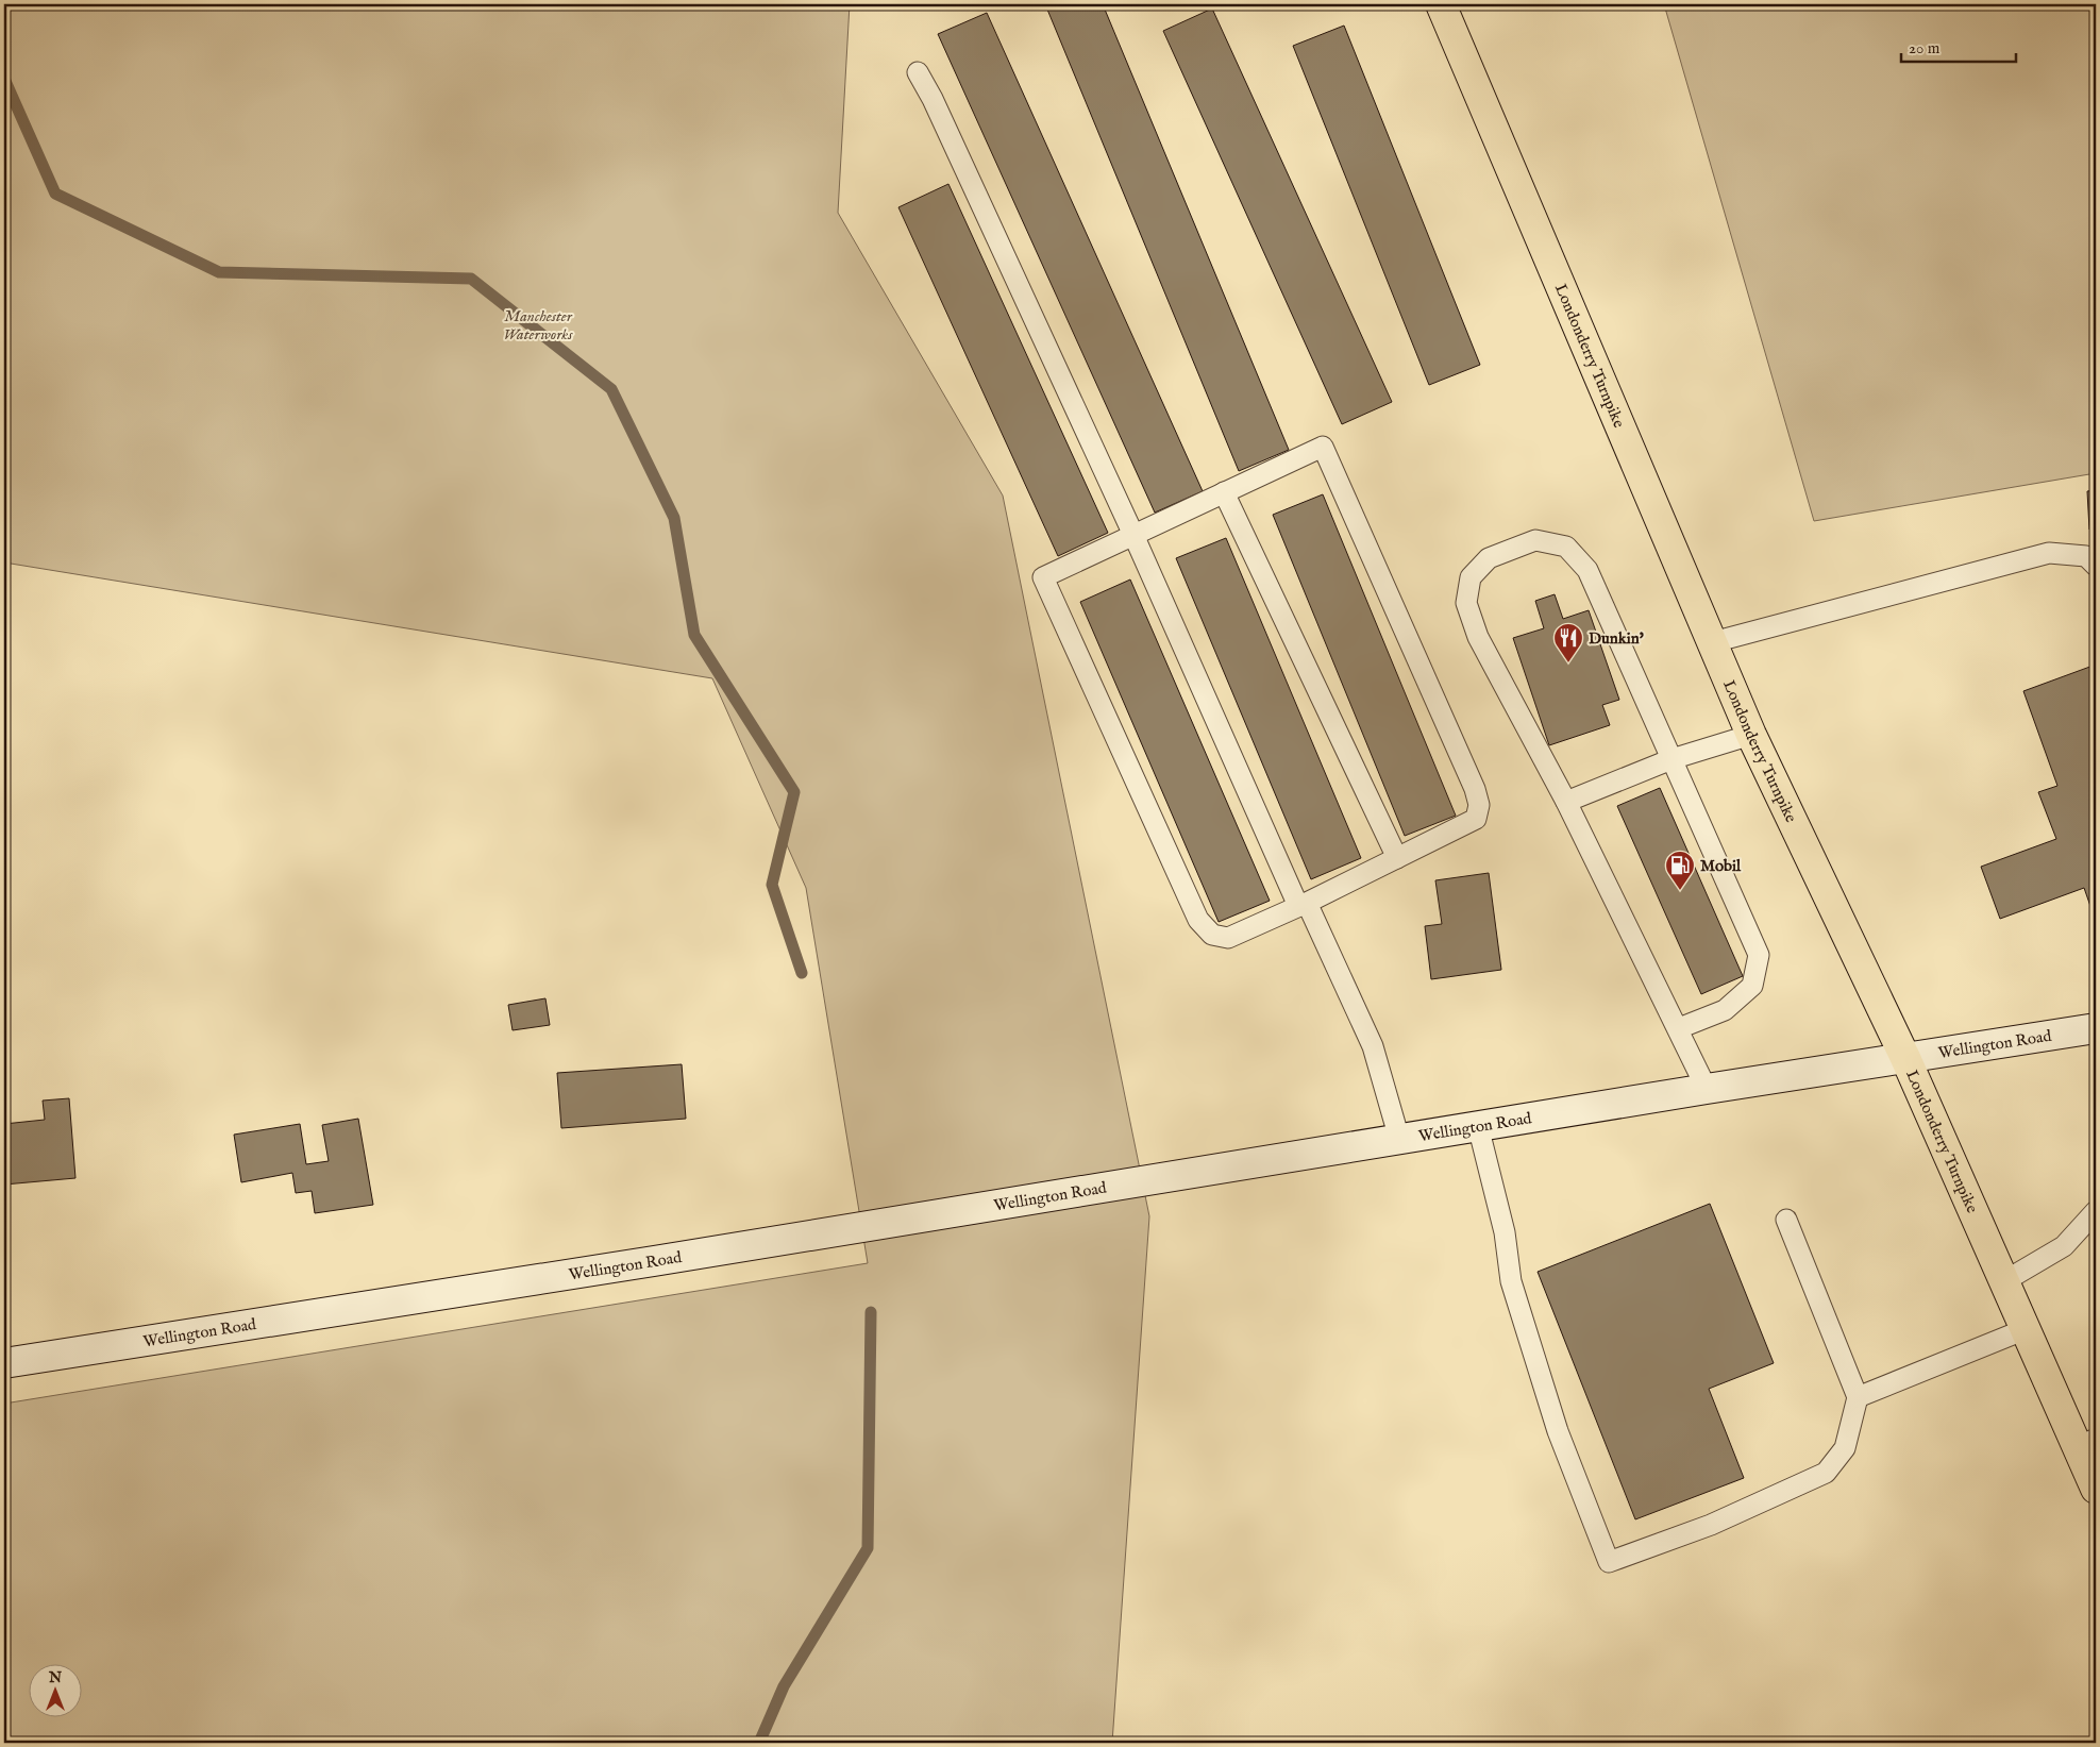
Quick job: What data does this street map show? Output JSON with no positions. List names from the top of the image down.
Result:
{
  "streets": {
    "main road": ["Londonderry Turnpike", "Wellington Road"]
  },
  "crossings": [
    ["Londonderry Turnpike", "Wellington Road"]
  ],
  "parks": ["Manchester Waterworks"],
  "places": {
    "restaurant": ["Dunkin'"],
    "fuel station": ["Mobil"]
  },
  "scale_bar": "20 m",
  "north": "top"
}
